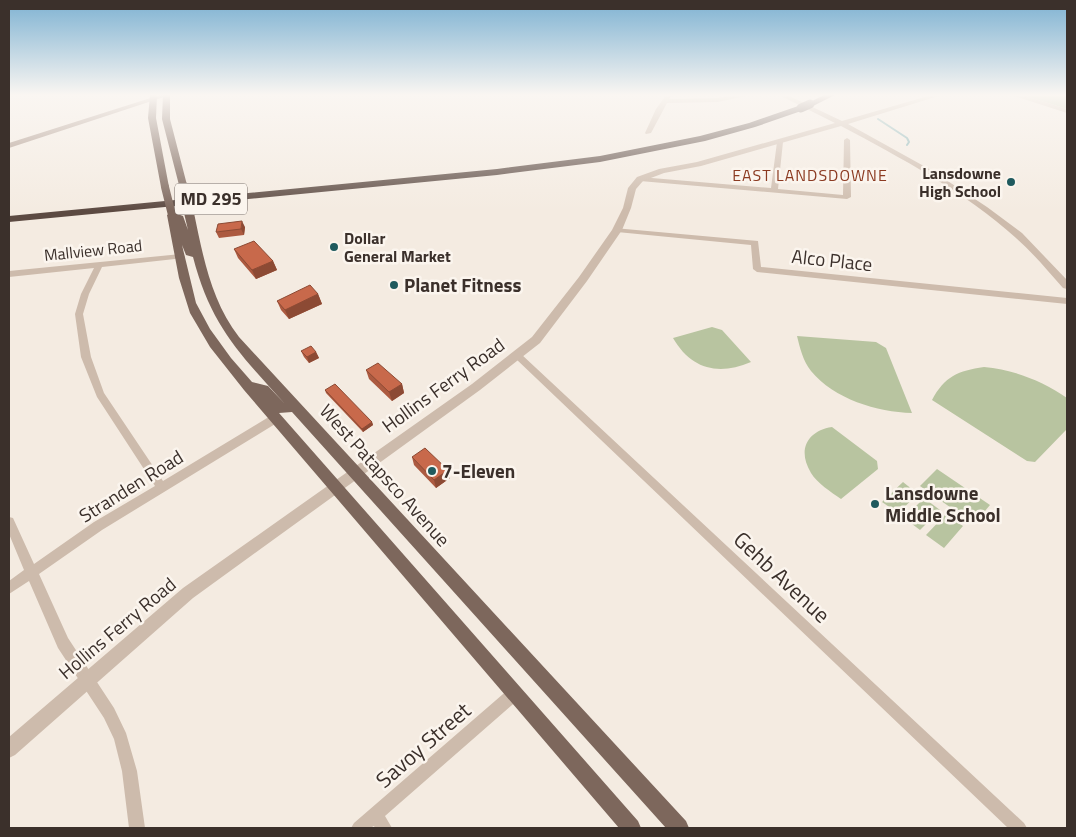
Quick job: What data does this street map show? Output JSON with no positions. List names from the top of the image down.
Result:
{
  "streets": {
    "highway": ["MD 295"],
    "main road": ["West Patapsco Avenue"],
    "street": [
      "Mallview Road",
      "Alco Place",
      "Hollins Ferry Road",
      "Stranden Road",
      "Gehb Avenue",
      "Savoy Street"
    ]
  },
  "crossings": [
    ["Alco Place", "Hollins Ferry Road"],
    ["Hollins Ferry Road", "West Patapsco Avenue"],
    ["Hollins Ferry Road", "Gehb Avenue"]
  ],
  "districts": ["EAST LANDSDOWNE"],
  "places": [
    "Lansdowne High School",
    "Dollar General Market",
    "Planet Fitness",
    "7-Eleven",
    "Lansdowne Middle School"
  ]
}
